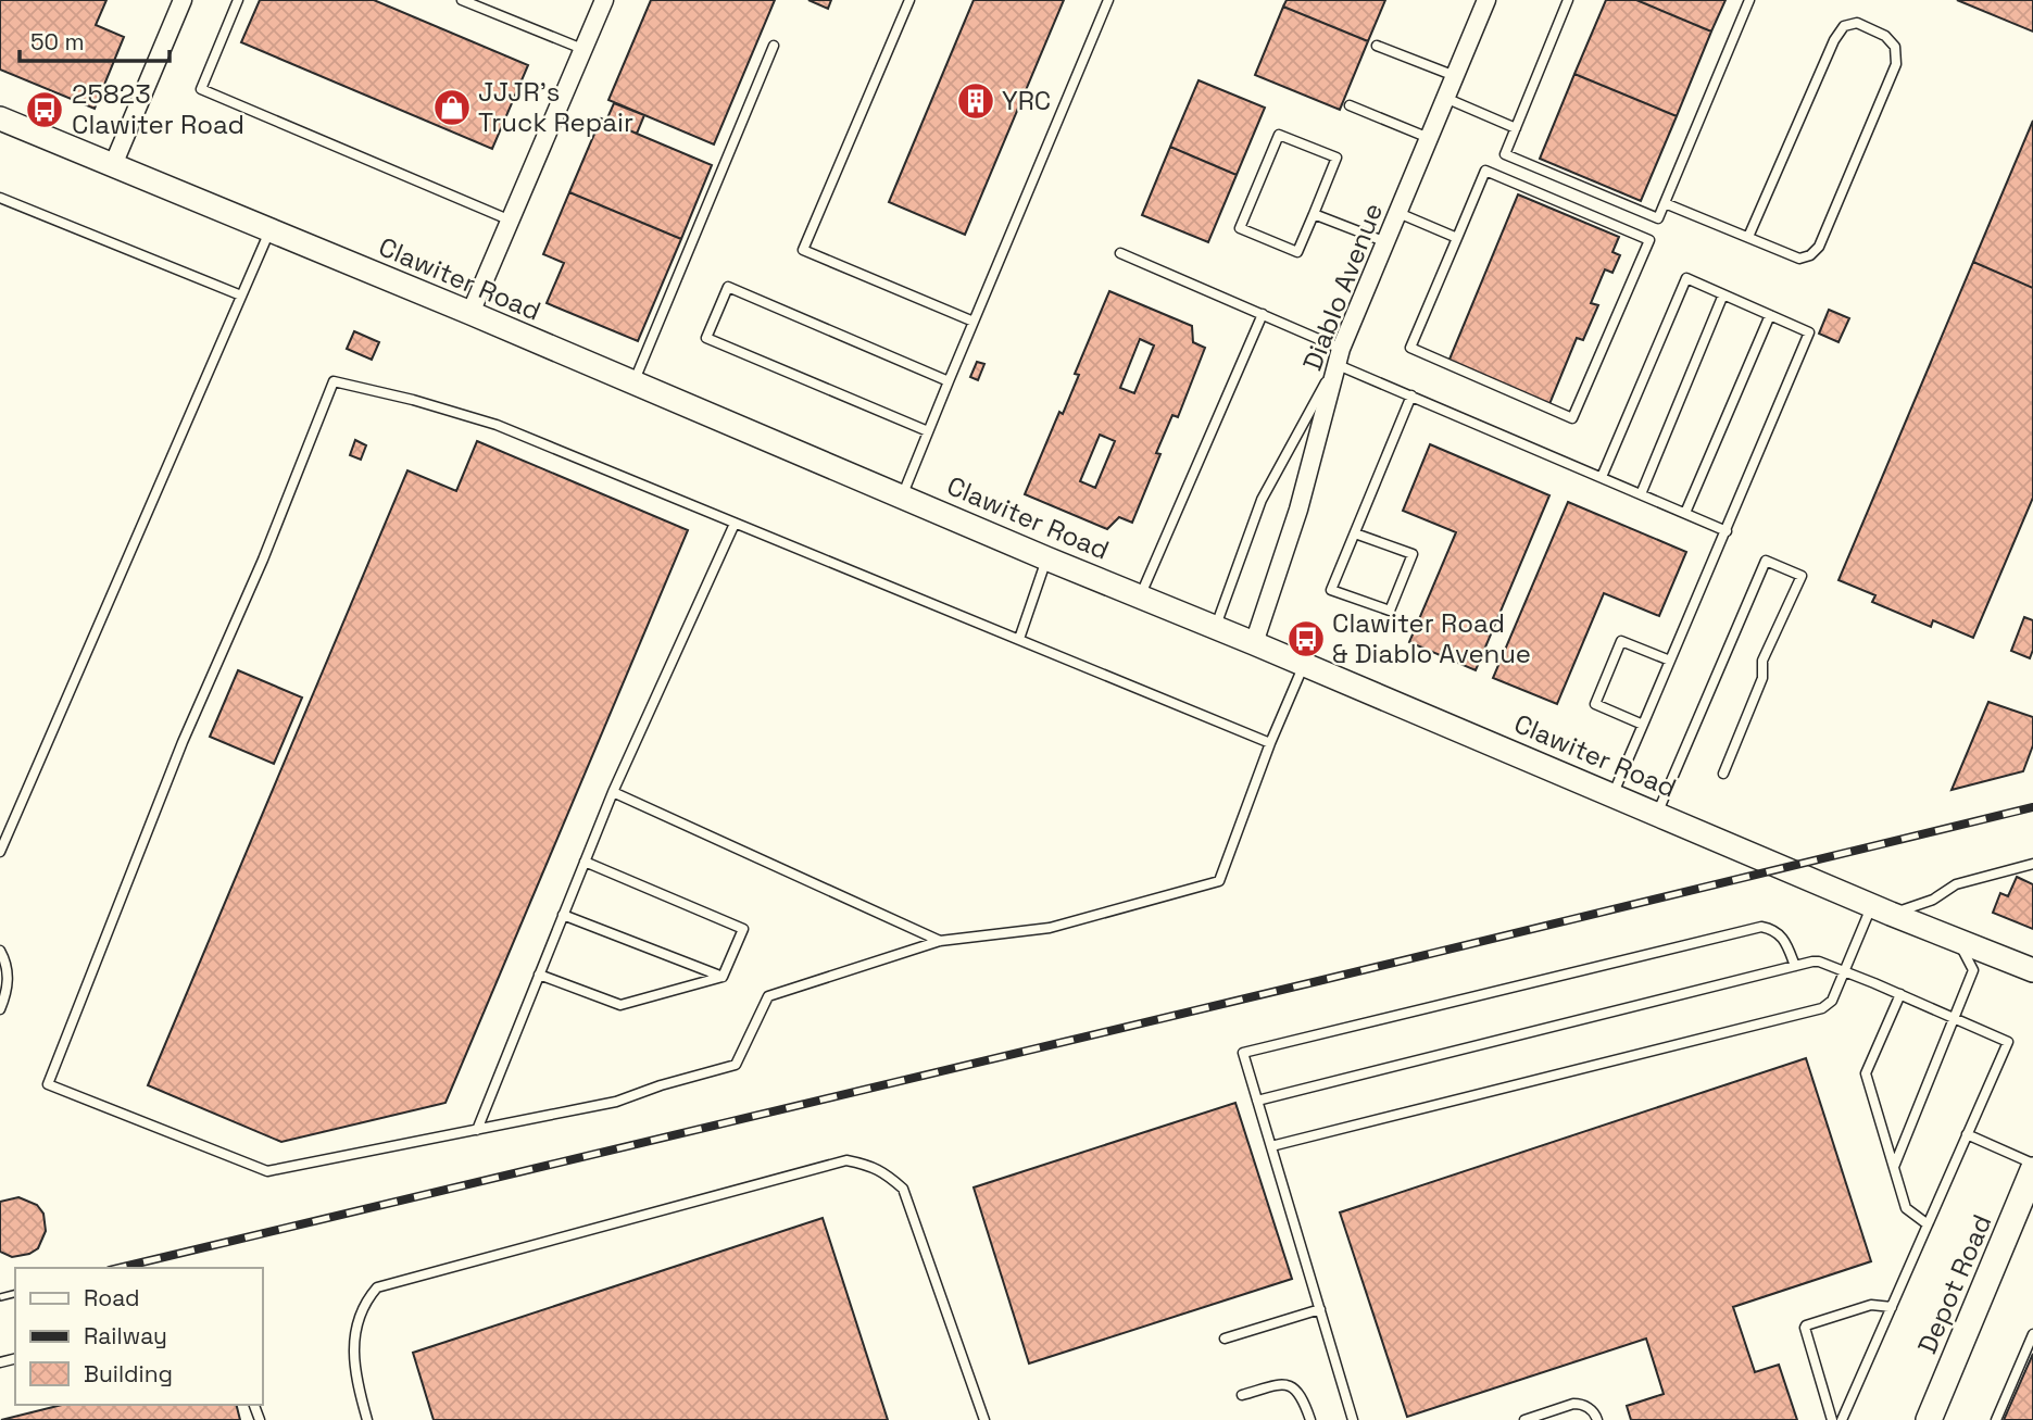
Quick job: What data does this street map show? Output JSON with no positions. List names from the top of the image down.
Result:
{
  "streets": {
    "main road": ["Depot Road"],
    "street": ["Clawiter Road", "Diablo Avenue"]
  },
  "crossings": [
    ["Clawiter Road", "Diablo Avenue"]
  ],
  "places": {
    "building": ["YRC"],
    "shop": ["JJJR's Truck Repair"],
    "bus stop": ["25823 Clawiter Road", "Clawiter Road & Diablo Avenue"]
  },
  "legend": ["Road", "Railway", "Building"],
  "scale_bar": "50 m"
}
